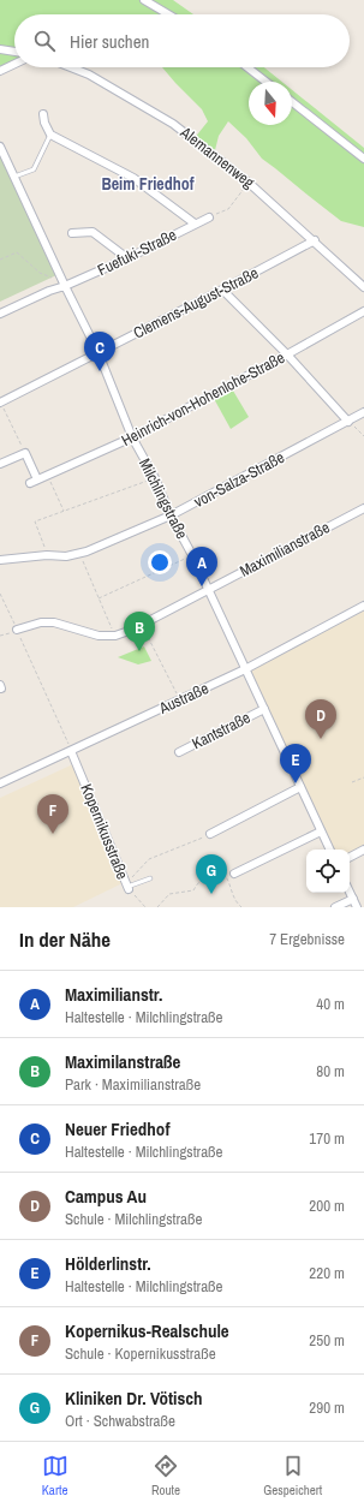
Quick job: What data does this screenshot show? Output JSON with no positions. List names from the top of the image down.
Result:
{
  "streets": {
    "street": [
      "Alemannenweg",
      "Fuefuki-Straße",
      "Clemens-August-Straße",
      "Heinrich-von-Hohenlohe-Straße",
      "von-Salza-Straße",
      "Milchlingstraße",
      "Maximilianstraße",
      "Austraße",
      "Kantstraße",
      "Kopernikusstraße"
    ]
  },
  "crossings": [
    ["Alemannenweg", "Clemens-August-Straße"],
    ["Fuefuki-Straße", "Milchlingstraße"],
    ["Clemens-August-Straße", "Milchlingstraße"],
    ["Heinrich-von-Hohenlohe-Straße", "Milchlingstraße"],
    ["von-Salza-Straße", "Milchlingstraße"],
    ["Milchlingstraße", "Maximilianstraße"],
    ["Milchlingstraße", "Austraße"],
    ["Milchlingstraße", "Kantstraße"],
    ["Austraße", "Kopernikusstraße"]
  ],
  "districts": ["Beim Friedhof"],
  "north": "bottom",
  "page": {
    "search": "Hier suchen",
    "pins": [
      "C",
      "A",
      "B",
      "D",
      "E",
      "F",
      "G"
    ],
    "heading": ["In der Nähe", "7 Ergebnisse"],
    "list": [
      {
        "mark": "A",
        "name": "Maximilianstr.",
        "note": "Haltestelle · Milchlingstraße",
        "value": "40 m"
      },
      {
        "mark": "B",
        "name": "Maximilanstraße",
        "note": "Park · Maximilianstraße",
        "value": "80 m"
      },
      {
        "mark": "C",
        "name": "Neuer Friedhof",
        "note": "Haltestelle · Milchlingstraße",
        "value": "170 m"
      },
      {
        "mark": "D",
        "name": "Campus Au",
        "note": "Schule · Milchlingstraße",
        "value": "200 m"
      },
      {
        "mark": "E",
        "name": "Hölderlinstr.",
        "note": "Haltestelle · Milchlingstraße",
        "value": "220 m"
      },
      {
        "mark": "F",
        "name": "Kopernikus-Realschule",
        "note": "Schule · Kopernikusstraße",
        "value": "250 m"
      },
      {
        "mark": "G",
        "name": "Kliniken Dr. Vötisch",
        "note": "Ort · Schwabstraße",
        "value": "290 m"
      }
    ],
    "nav": ["Karte", "Route", "Gespeichert"]
  }
}
